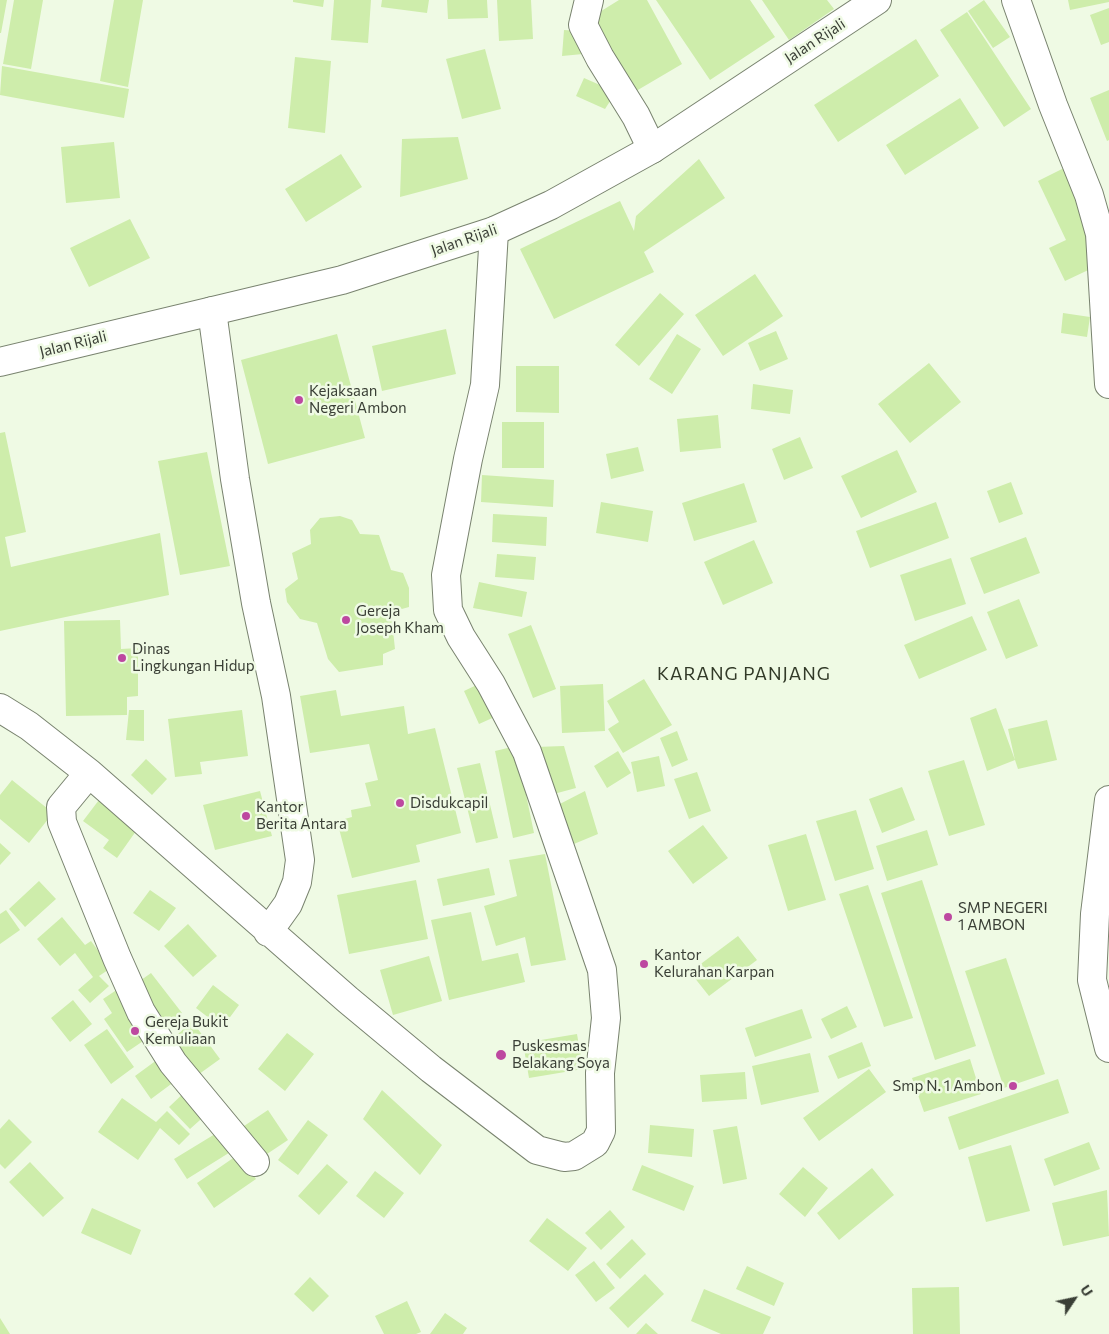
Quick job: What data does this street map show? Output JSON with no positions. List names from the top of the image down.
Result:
{
  "streets": {
    "main road": ["Jalan Rijali"]
  },
  "districts": ["KARANG PANJANG"],
  "places": [
    "Kejaksaan Negeri Ambon",
    "Gereja Joseph Kham",
    "Dinas Lingkungan Hidup",
    "Disdukcapil",
    "Kantor Berita Antara",
    "SMP NEGERI 1 AMBON",
    "Kantor Kelurahan Karpan",
    "Gereja Bukit Kemuliaan",
    "Puskesmas Belakang Soya",
    "Smp N. 1 Ambon"
  ],
  "north": "top right"
}
